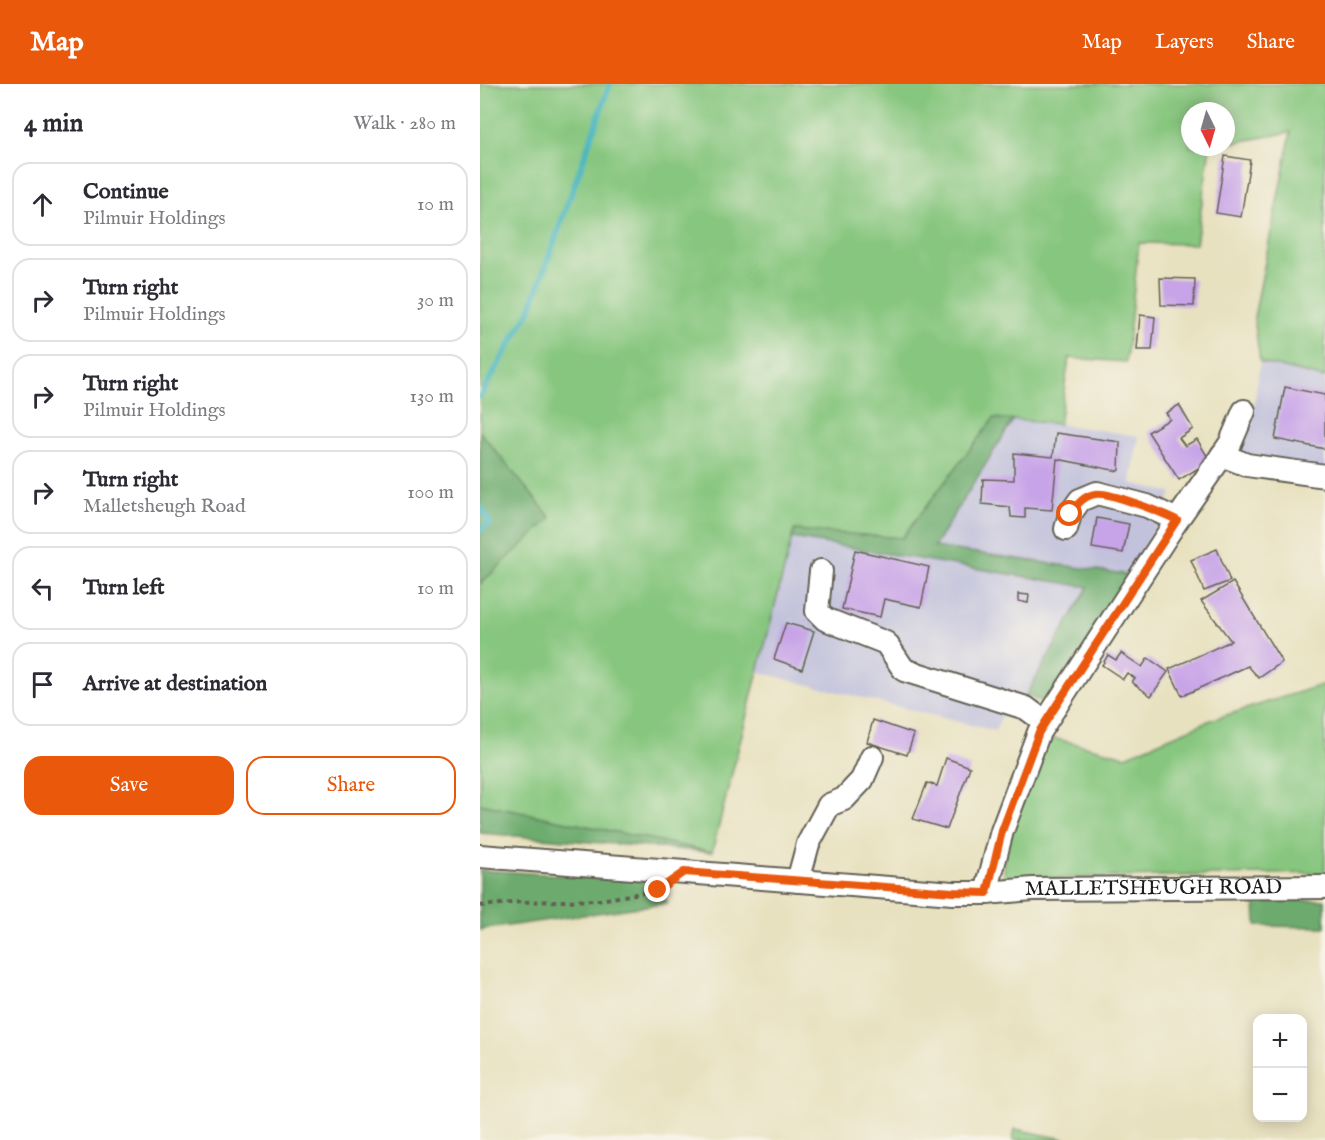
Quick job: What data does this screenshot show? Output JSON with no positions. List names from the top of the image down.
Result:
{
  "streets": {
    "street": ["MALLETSHEUGH ROAD"]
  },
  "north": "bottom",
  "page": {
    "header": "Map",
    "nav": ["Map", "Layers", "Share"],
    "heading": ["4 min", "Walk · 280 m"],
    "list": [
      ["Continue", "Pilmuir Holdings", "10 m"],
      ["Turn right", "Pilmuir Holdings", "30 m"],
      ["Turn right", "Pilmuir Holdings", "130 m"],
      ["Turn right", "Malletsheugh Road", "100 m"],
      ["Turn left", "10 m"],
      "Arrive at destination"
    ],
    "buttons": ["Save", "Share"],
    "map_buttons": ["+", "−"]
  }
}
